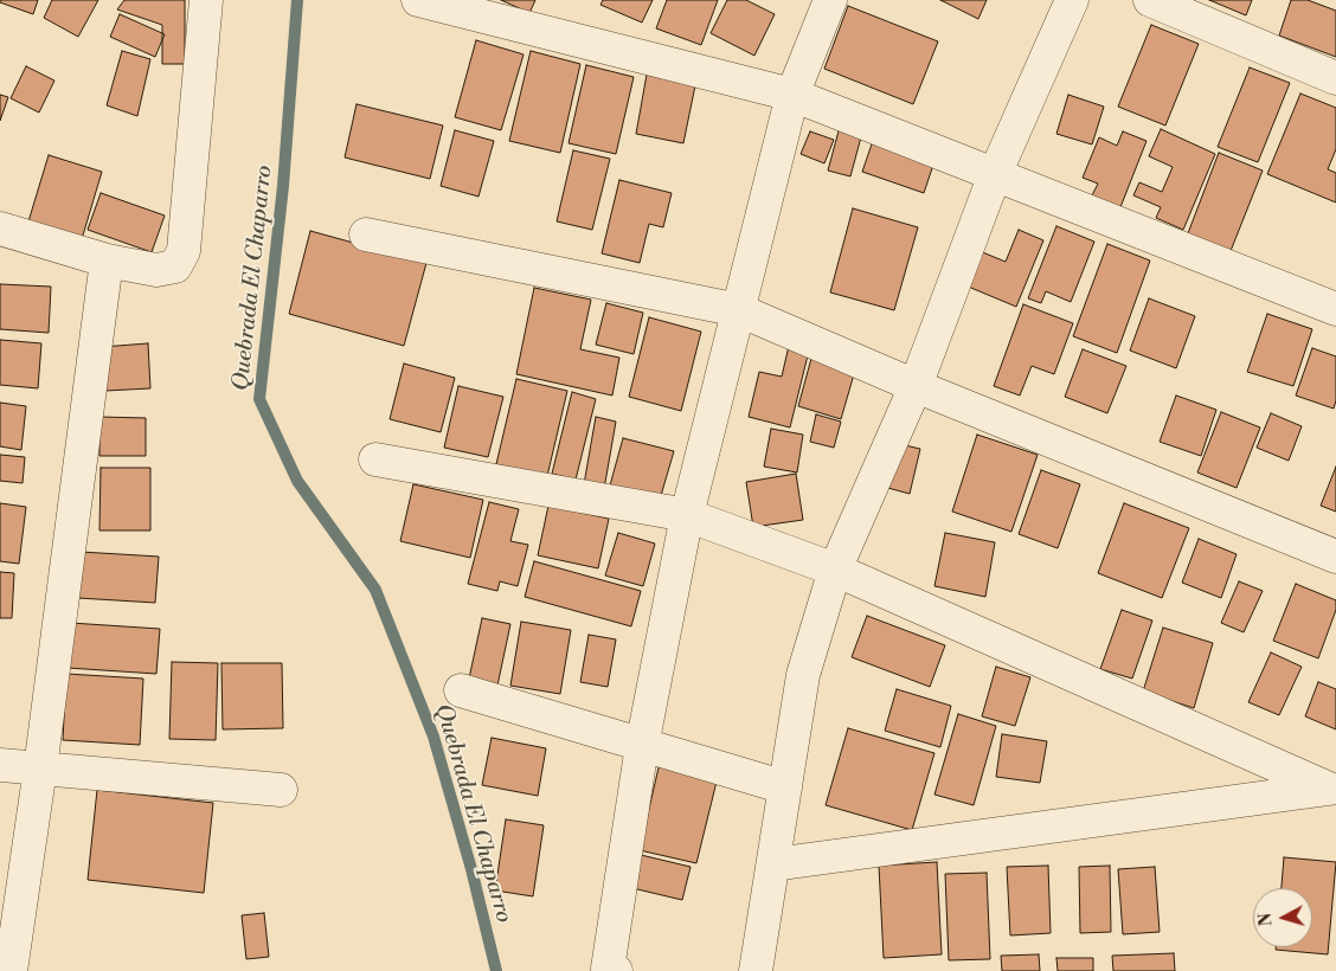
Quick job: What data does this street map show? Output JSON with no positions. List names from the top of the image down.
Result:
{
  "water": ["Quebrada El Chaparro"],
  "north": "left"
}
